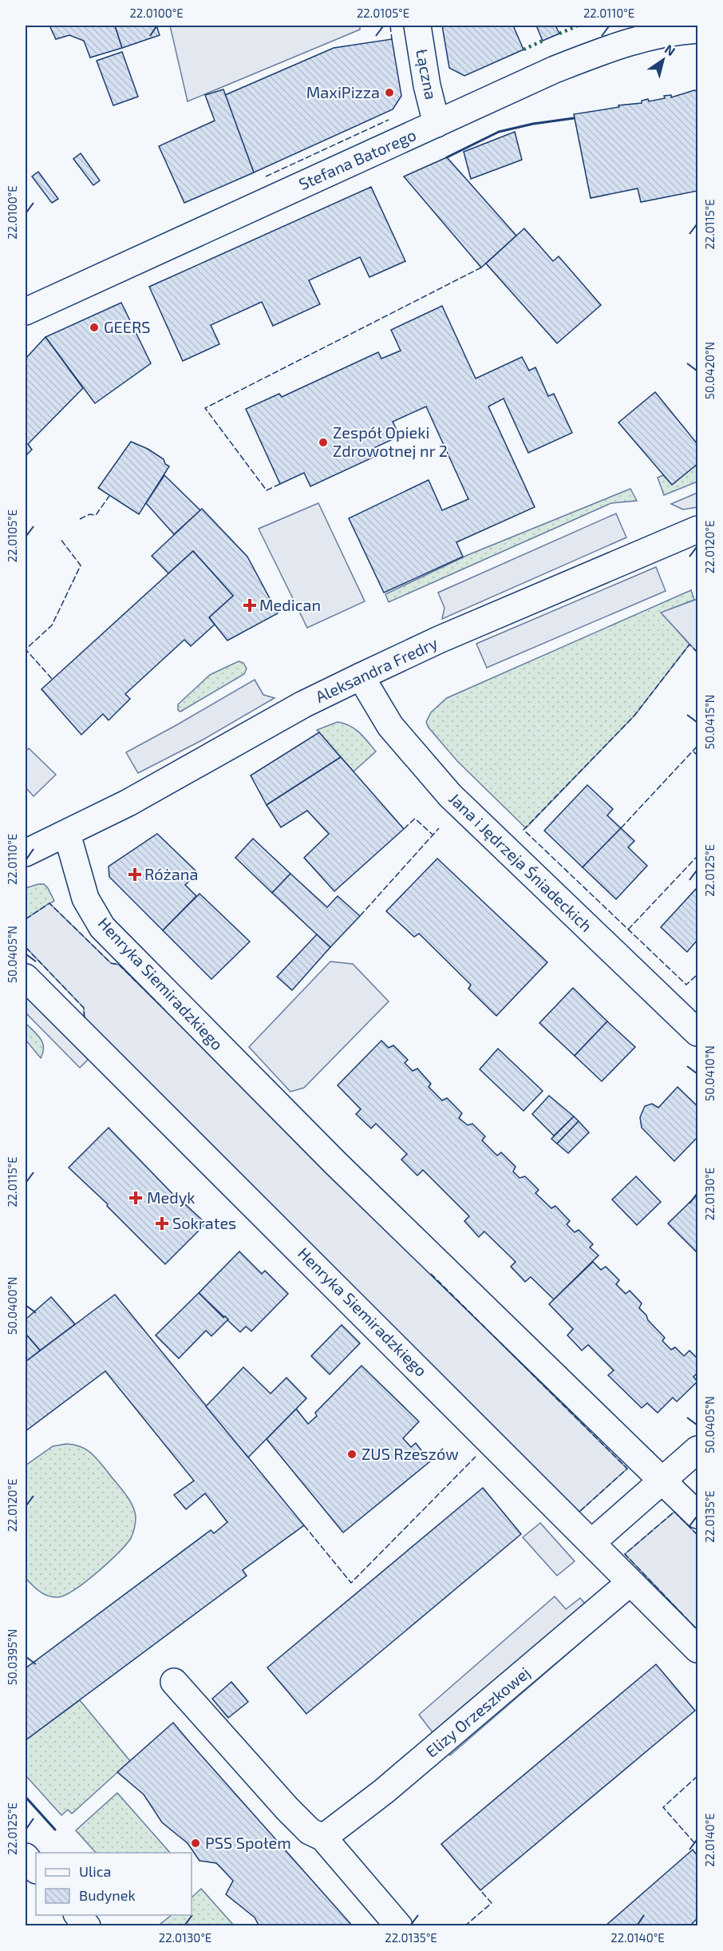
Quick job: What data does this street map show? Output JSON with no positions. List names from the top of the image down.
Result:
{
  "streets": {
    "street": [
      "Łączna",
      "Stefana Batorego",
      "Aleksandra Fredry",
      "Jana i Jędrzeja Śniadeckich",
      "Henryka Siemiradzkiego",
      "Elizy Orzeszkowej"
    ]
  },
  "crossings": [
    ["Łączna", "Stefana Batorego"],
    ["Aleksandra Fredry", "Jana i Jędrzeja Śniadeckich"],
    ["Aleksandra Fredry", "Henryka Siemiradzkiego"],
    ["Henryka Siemiradzkiego", "Elizy Orzeszkowej"]
  ],
  "places": {
    "other": [
      "MaxiPizza",
      "GEERS",
      "Zespół Opieki Zdrowotnej nr 2",
      "ZUS Rzeszów",
      "PSS Społem"
    ],
    "health": [
      "Medican",
      "Różana",
      "Medyk",
      "Sokrates"
    ]
  },
  "legend": ["Ulica", "Budynek"],
  "north": "top right",
  "coordinates": [
    "22.0100°E",
    "22.0105°E",
    "22.0110°E",
    "22.0115°E",
    "50.0420°N",
    "22.0120°E",
    "50.0415°N",
    "22.0125°E",
    "50.0405°N",
    "50.0410°N",
    "22.0130°E",
    "50.0400°N",
    "22.0135°E",
    "50.0395°N",
    "22.0140°E"
  ]
}
